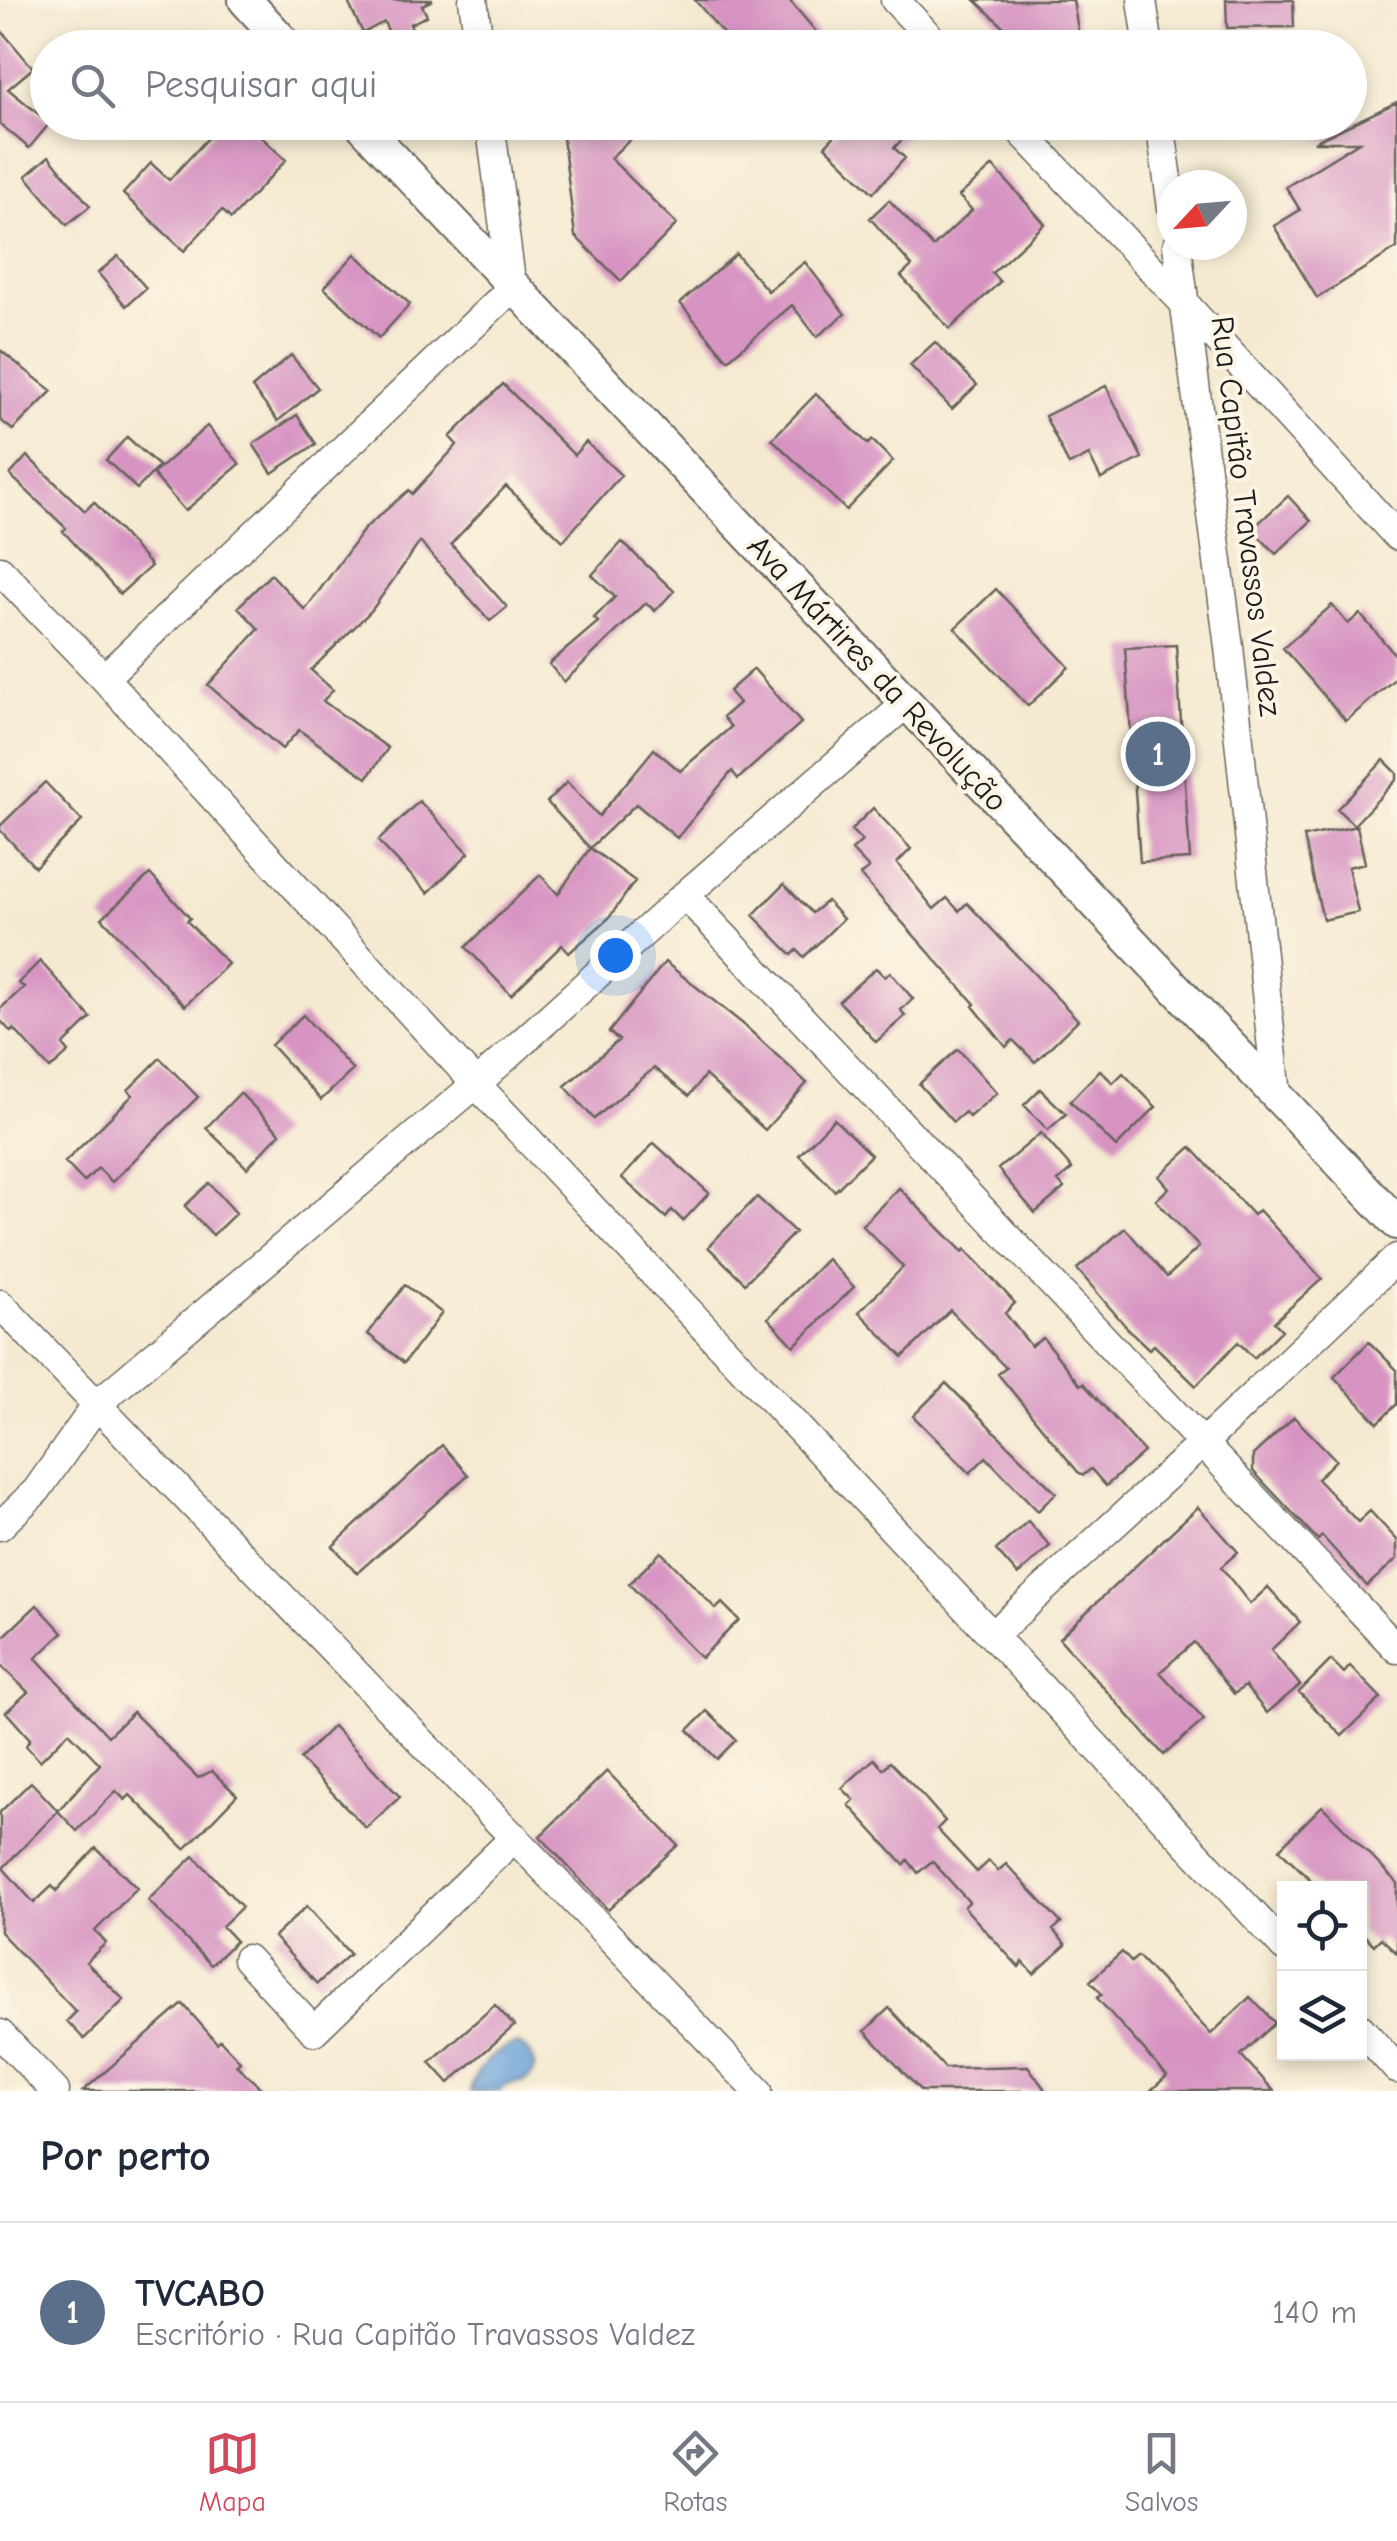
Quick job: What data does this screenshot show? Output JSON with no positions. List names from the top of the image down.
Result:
{
  "streets": {
    "street": ["Rua Capitão Travassos Valdez", "Ava Mártires da Revolução"]
  },
  "crossings": [
    ["Rua Capitão Travassos Valdez", "Ava Mártires da Revolução"]
  ],
  "north": "bottom left",
  "page": {
    "search": "Pesquisar aqui",
    "pins": "1",
    "heading": "Por perto",
    "list": [
      {
        "mark": "1",
        "name": "TVCABO",
        "note": "Escritório · Rua Capitão Travassos Valdez",
        "value": "140 m"
      }
    ],
    "nav": ["Mapa", "Rotas", "Salvos"]
  }
}
